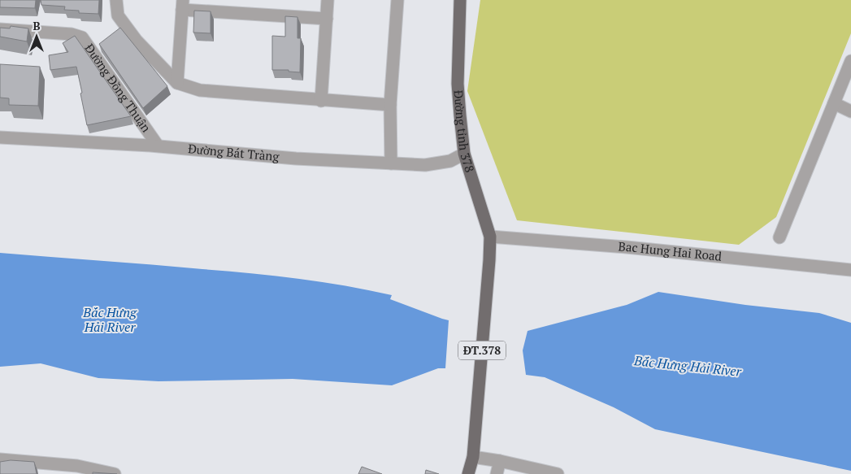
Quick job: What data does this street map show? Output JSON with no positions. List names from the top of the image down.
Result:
{
  "streets": {
    "main road": ["Đường tỉnh 378", "ĐT.378"],
    "street": ["Đường Đồng Thuận", "Đường Bát Tràng", "Bac Hung Hai Road"]
  },
  "crossings": [
    ["Đường Đồng Thuận", "Đường Bát Tràng"],
    ["Đường tỉnh 378", "Đường Bát Tràng"],
    ["Đường tỉnh 378", "Bac Hung Hai Road"],
    ["Đường tỉnh 378", "ĐT.378"]
  ],
  "water": ["Bắc Hưng Hải River"],
  "north": "top"
}
